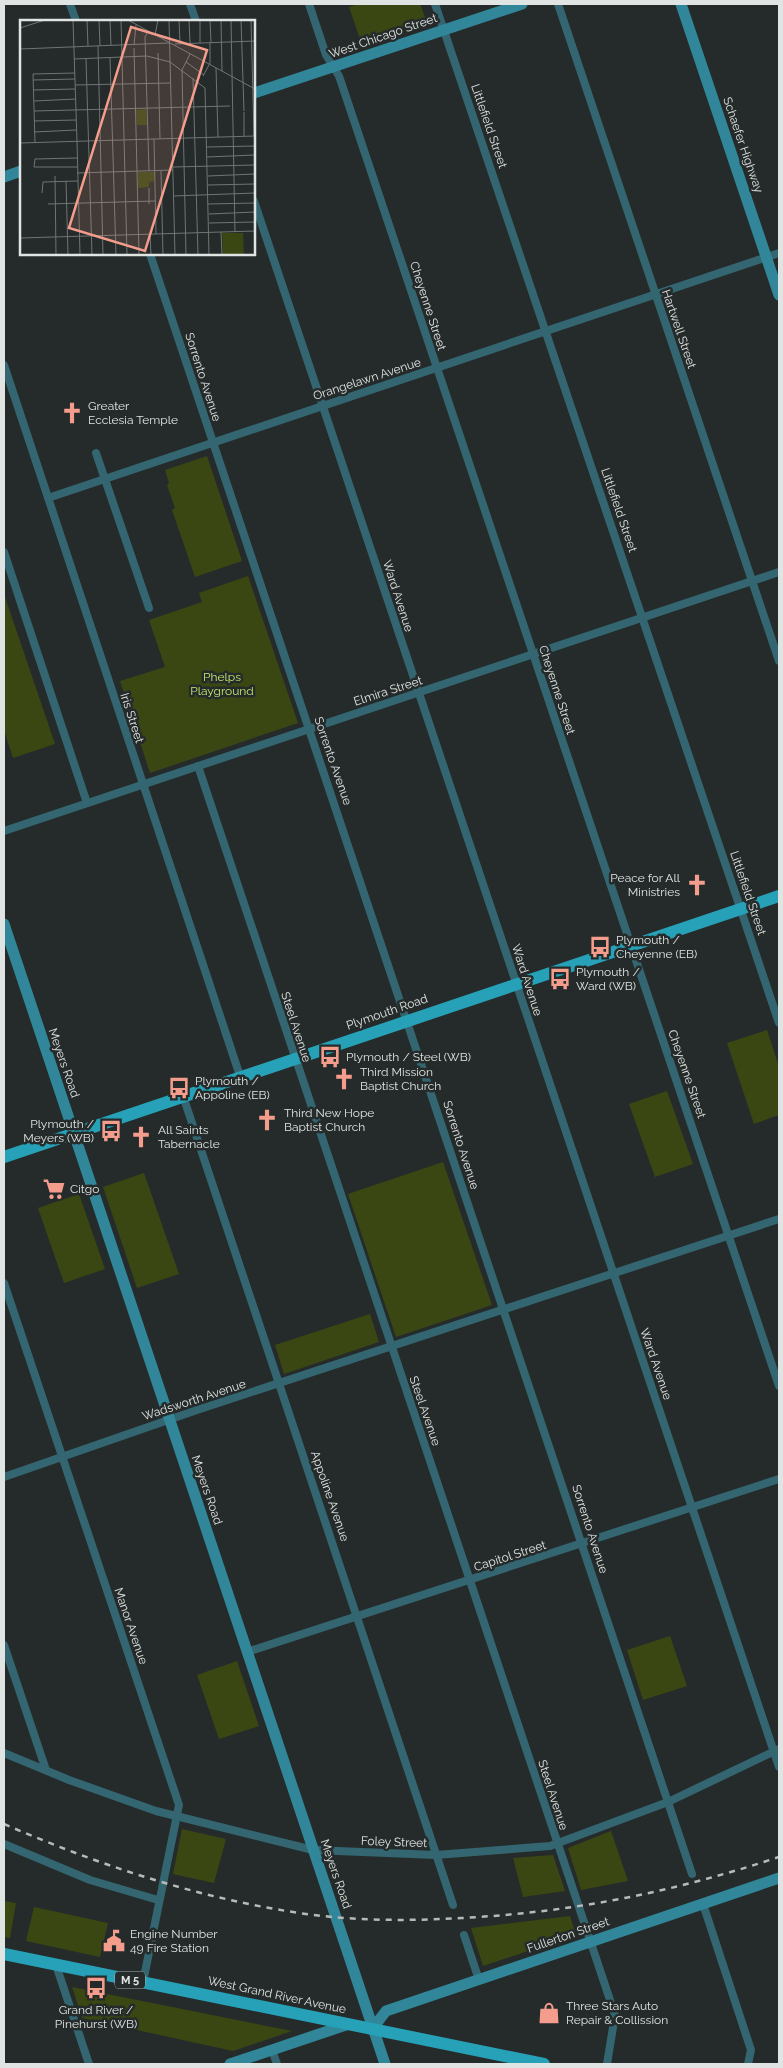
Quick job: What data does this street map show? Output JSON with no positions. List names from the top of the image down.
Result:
{
  "streets": {
    "main road": ["Plymouth Road", "M 5", "West Grand River Avenue"],
    "street": [
      "West Chicago Street",
      "Littlefield Street",
      "Schaefer Highway",
      "Cheyenne Street",
      "Hartwell Street",
      "Sorrento Avenue",
      "Orangelawn Avenue",
      "Ward Avenue",
      "Elmira Street",
      "Iris Street",
      "Steel Avenue",
      "Meyers Road",
      "Wadsworth Avenue",
      "Appoline Avenue",
      "Capitol Street",
      "Manor Avenue",
      "Foley Street",
      "Fullerton Street"
    ]
  },
  "crossings": [
    ["West Chicago Street", "Littlefield Street"],
    ["West Chicago Street", "Cheyenne Street"],
    ["Littlefield Street", "Orangelawn Avenue"],
    ["Littlefield Street", "Elmira Street"],
    ["Littlefield Street", "Plymouth Road"],
    ["Schaefer Highway", "Orangelawn Avenue"],
    ["Cheyenne Street", "Orangelawn Avenue"],
    ["Cheyenne Street", "Elmira Street"],
    ["Cheyenne Street", "Plymouth Road"],
    ["Hartwell Street", "Orangelawn Avenue"],
    ["Hartwell Street", "Elmira Street"],
    ["Sorrento Avenue", "Orangelawn Avenue"],
    ["Sorrento Avenue", "Elmira Street"],
    ["Sorrento Avenue", "Plymouth Road"],
    ["Sorrento Avenue", "Wadsworth Avenue"],
    ["Sorrento Avenue", "Capitol Street"],
    ["Sorrento Avenue", "Foley Street"],
    ["Orangelawn Avenue", "Ward Avenue"],
    ["Orangelawn Avenue", "Iris Street"],
    ["Ward Avenue", "Elmira Street"],
    ["Ward Avenue", "Plymouth Road"],
    ["Ward Avenue", "Capitol Street"],
    ["Ward Avenue", "Foley Street"],
    ["Elmira Street", "Iris Street"],
    ["Elmira Street", "Steel Avenue"],
    ["Iris Street", "Plymouth Road"],
    ["Plymouth Road", "Steel Avenue"],
    ["Plymouth Road", "Meyers Road"],
    ["Plymouth Road", "Appoline Avenue"],
    ["Steel Avenue", "Wadsworth Avenue"],
    ["Steel Avenue", "Capitol Street"],
    ["Steel Avenue", "Foley Street"],
    ["Steel Avenue", "Fullerton Street"],
    ["Meyers Road", "Wadsworth Avenue"],
    ["Meyers Road", "Capitol Street"],
    ["Meyers Road", "Foley Street"],
    ["Meyers Road", "Fullerton Street"],
    ["Meyers Road", "West Grand River Avenue"],
    ["Wadsworth Avenue", "Appoline Avenue"],
    ["Wadsworth Avenue", "Manor Avenue"],
    ["Appoline Avenue", "Capitol Street"],
    ["Appoline Avenue", "Foley Street"],
    ["Manor Avenue", "Foley Street"],
    ["Manor Avenue", "West Grand River Avenue"],
    ["Fullerton Street", "West Grand River Avenue"]
  ],
  "parks": ["Phelps Playground"],
  "places": {
    "church": [
      "Greater Ecclesia Temple",
      "Peace for All Ministries",
      "Third Mission Baptist Church",
      "Third New Hope Baptist Church",
      "All Saints Tabernacle"
    ],
    "bus stop": [
      "Plymouth / Cheyenne (EB)",
      "Plymouth / Ward (WB)",
      "Plymouth / Steel (WB)",
      "Plymouth / Appoline (EB)",
      "Plymouth / Meyers (WB)",
      "Grand River / Pinehurst (WB)"
    ],
    "supermarket": ["Citgo"],
    "public building": ["Engine Number 49 Fire Station"],
    "shop": ["Three Stars Auto Repair & Collission"]
  }
}
